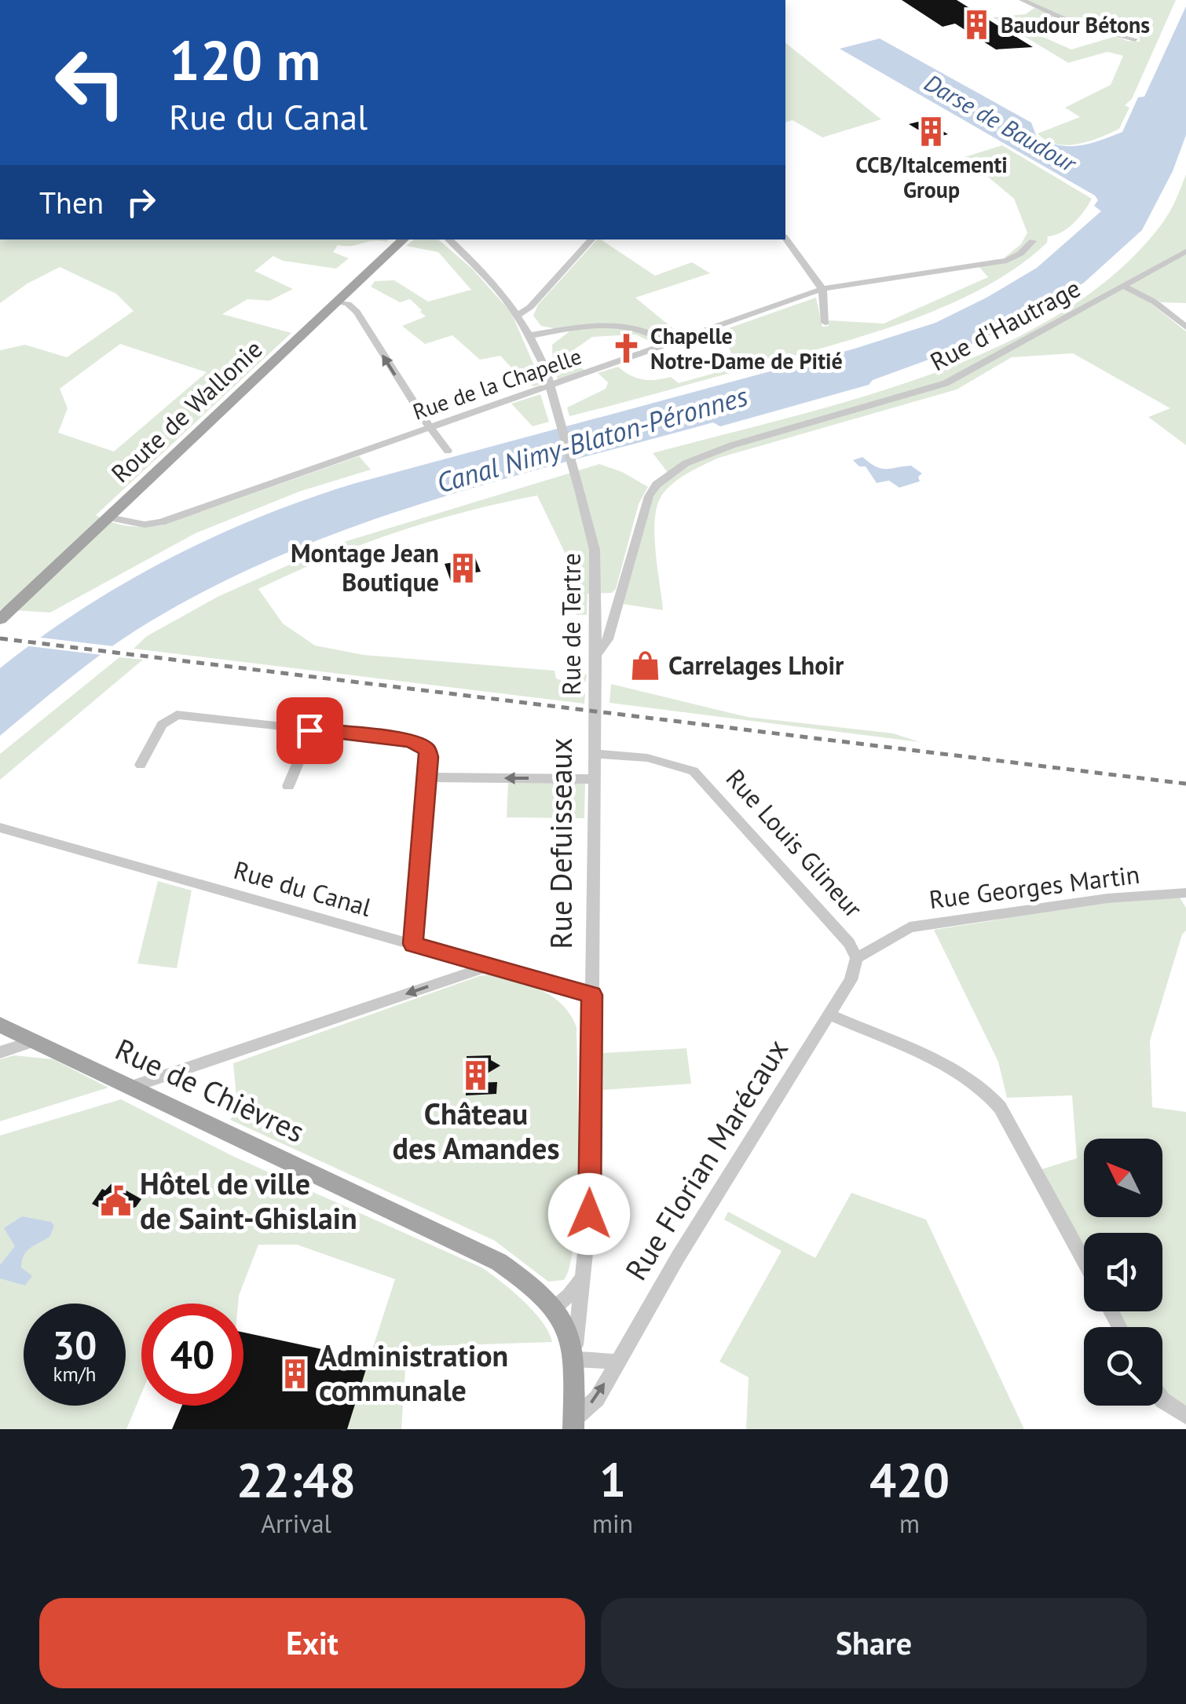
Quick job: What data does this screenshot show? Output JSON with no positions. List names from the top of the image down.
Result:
{
  "streets": {
    "main road": ["Route de Wallonie", "Rue de Chièvres"],
    "street": [
      "Rue d'Hautrage",
      "Rue de la Chapelle",
      "Rue de Tertre",
      "Rue Defuisseaux",
      "Rue Louis Glineur",
      "Rue Georges Martin",
      "Rue du Canal",
      "Rue Florian Marécaux"
    ]
  },
  "crossings": [
    ["Rue d'Hautrage", "Rue de Tertre"],
    ["Rue de la Chapelle", "Route de Wallonie"],
    ["Rue de Tertre", "Rue Defuisseaux"],
    ["Rue Defuisseaux", "Rue Louis Glineur"],
    ["Rue Defuisseaux", "Rue du Canal"],
    ["Rue Louis Glineur", "Rue Georges Martin"],
    ["Rue Louis Glineur", "Rue Florian Marécaux"],
    ["Rue Georges Martin", "Rue Florian Marécaux"]
  ],
  "water": ["Darse de Baudour", "Canal Nimy-Blaton-Péronnes"],
  "places": {
    "building": [
      "Baudour Bétons",
      "CCB/Italcementi Group",
      "Montage Jean Boutique",
      "Château des Amandes",
      "Administration communale"
    ],
    "church": ["Chapelle Notre-Dame de Pitié"],
    "shop": ["Carrelages Lhoir"],
    "public building": ["Hôtel de ville de Saint-Ghislain"]
  },
  "north": "top left",
  "page": {
    "turn": ["120 m", "Rue du Canal"],
    "then": "Then",
    "speed": "30 km/h",
    "limit": "40",
    "eta": [
      "22:48",
      "Arrival",
      "1",
      "min",
      "420",
      "m"
    ],
    "buttons": ["Exit", "Share"]
  }
}
